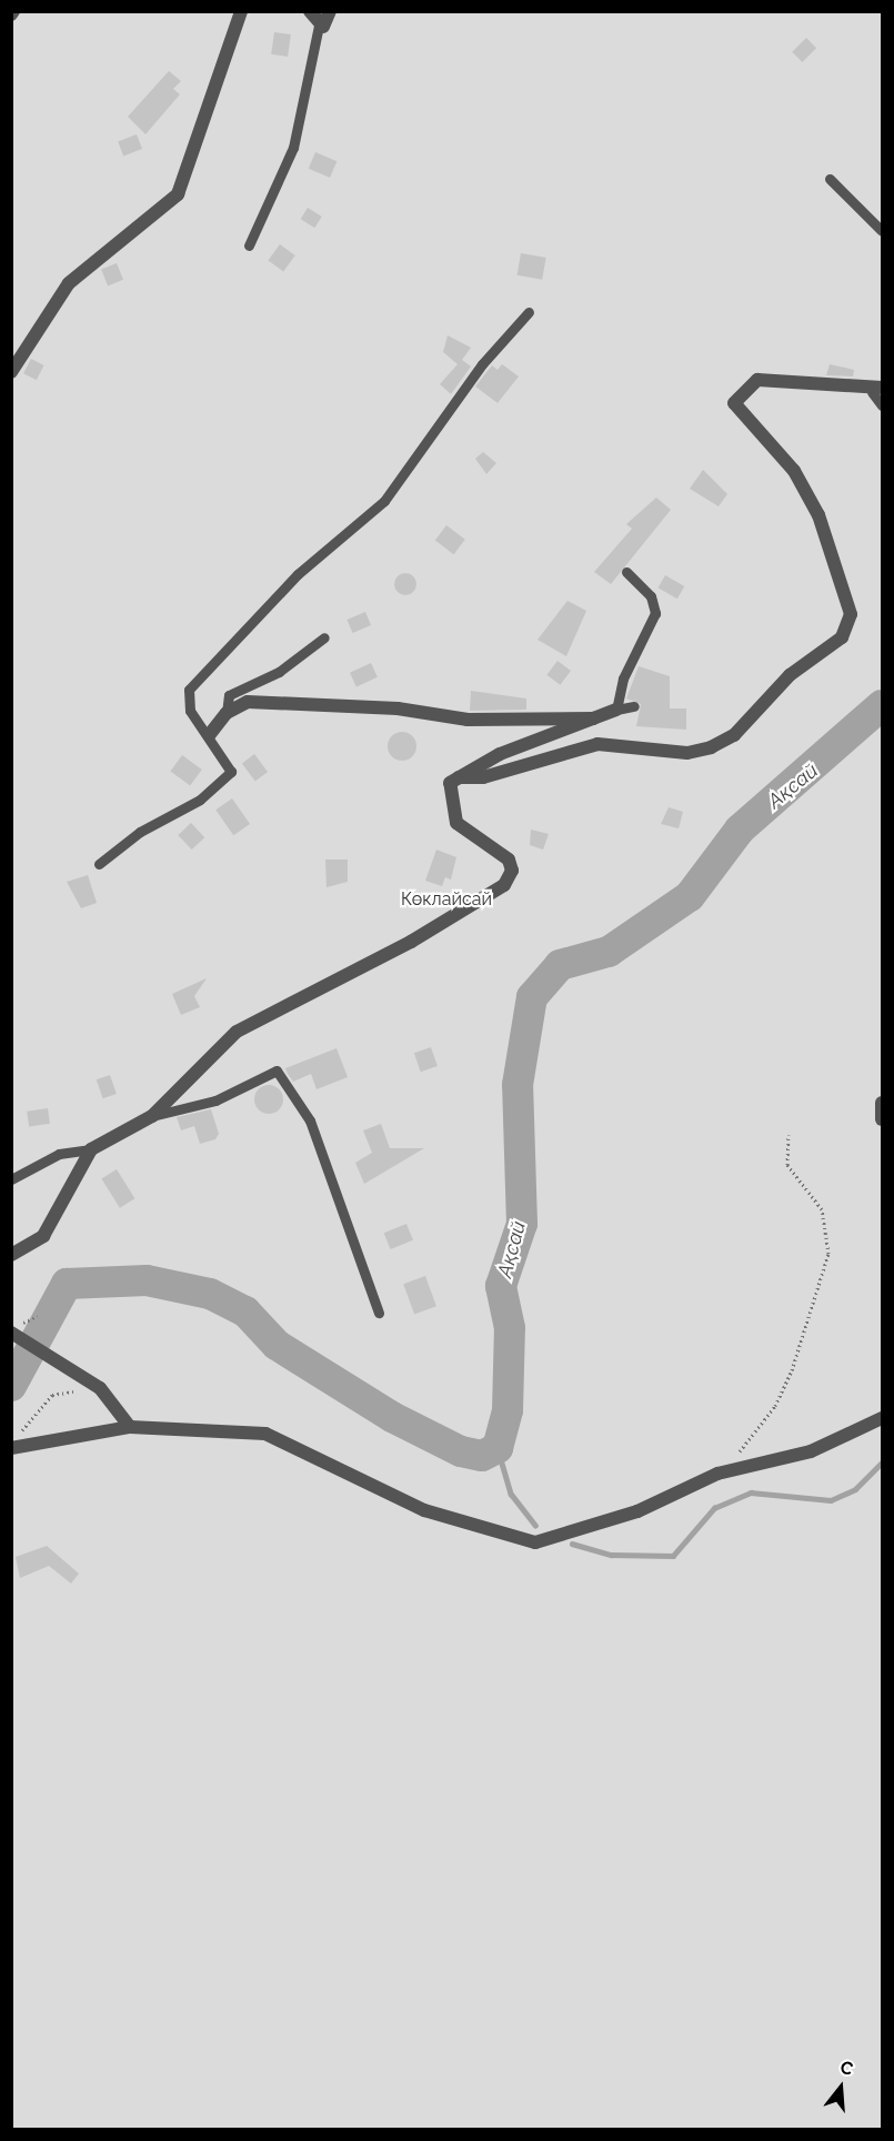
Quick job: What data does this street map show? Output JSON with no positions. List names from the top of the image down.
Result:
{
  "water": ["Ақсай"],
  "parks": ["Көклайсай"],
  "north": "top"
}
